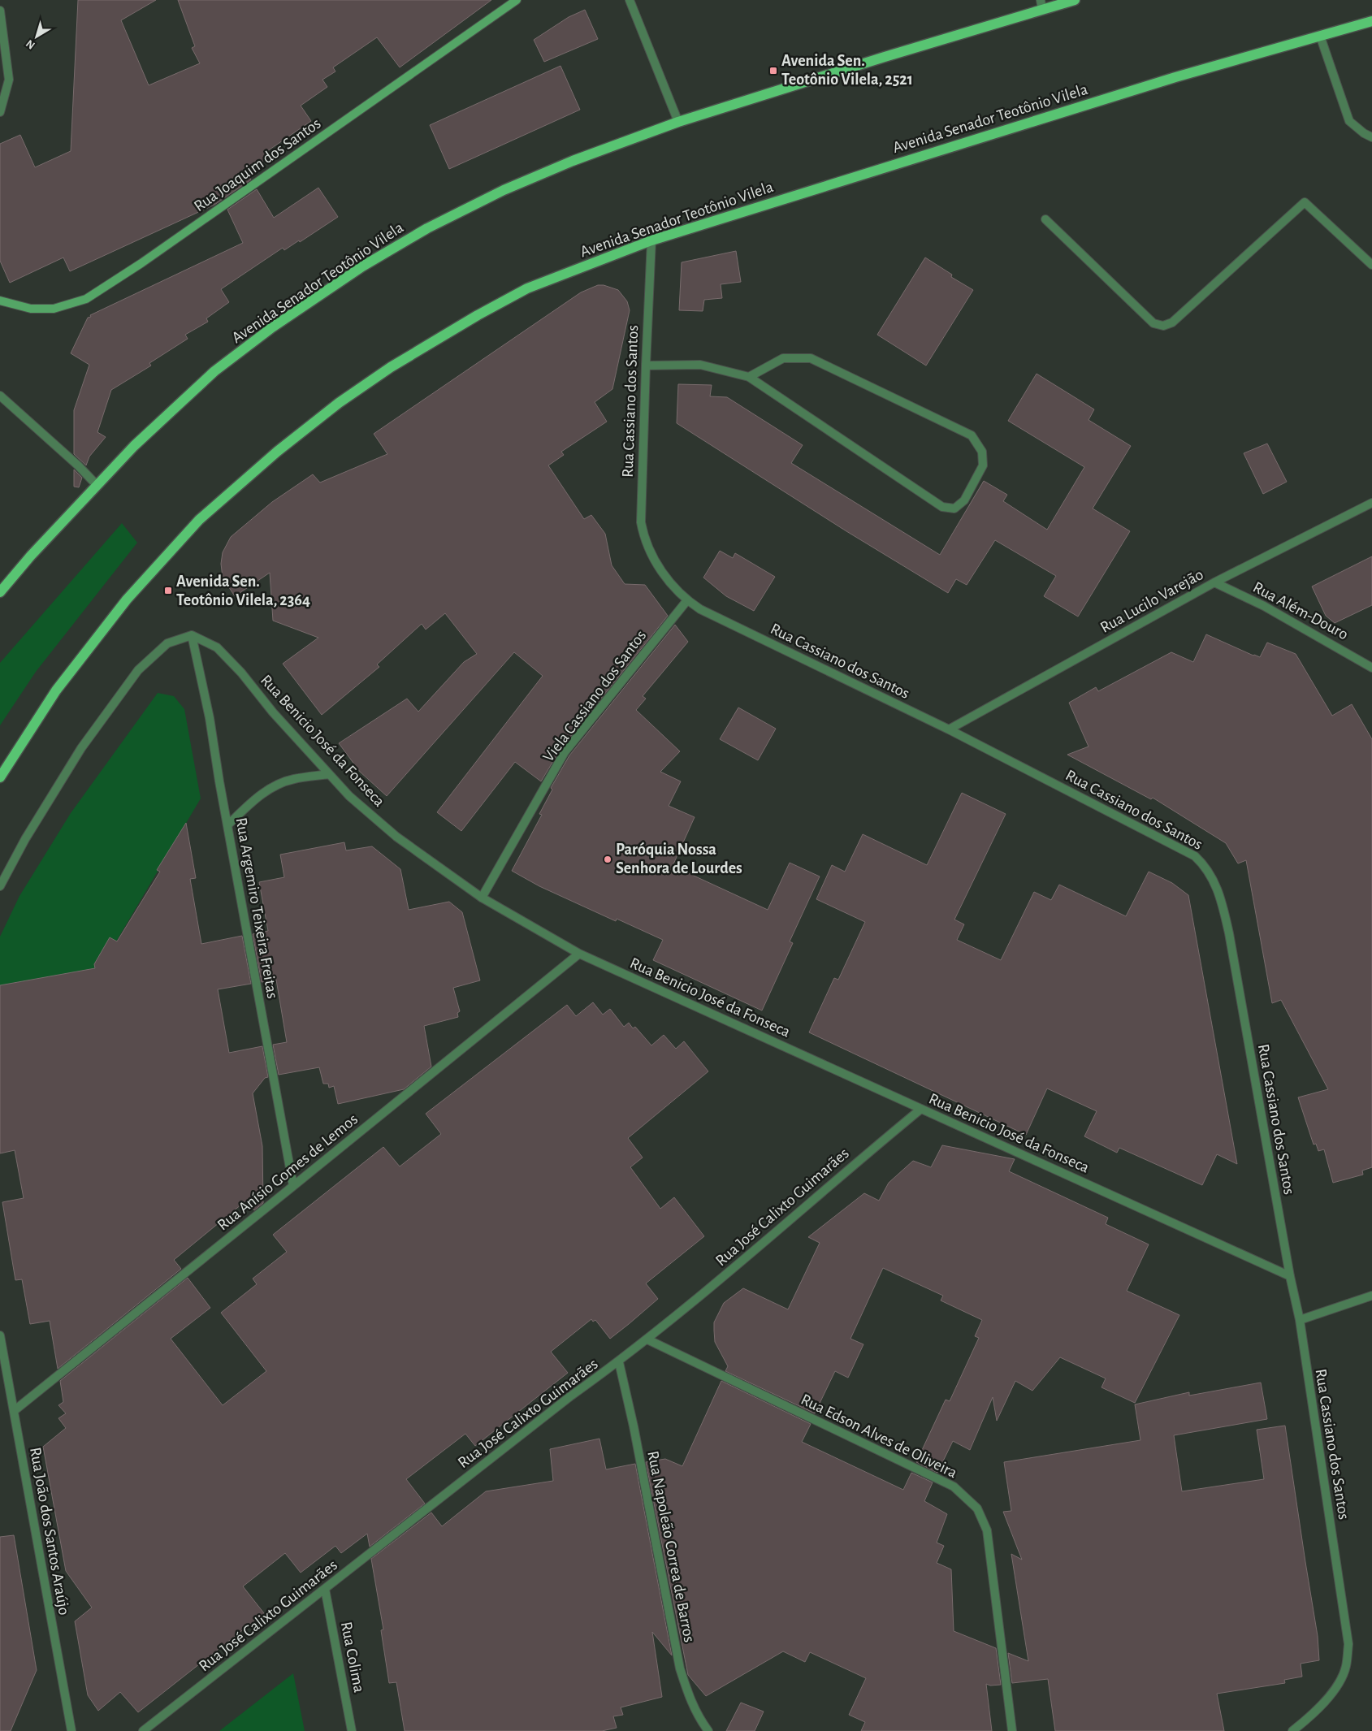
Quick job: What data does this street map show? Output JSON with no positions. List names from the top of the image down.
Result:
{
  "streets": {
    "main road": ["Avenida Senador Teotônio Vilela"],
    "street": [
      "Rua Joaquim dos Santos",
      "Rua Cassiano dos Santos",
      "Rua Lucilo Varejão",
      "Rua Além-Douro",
      "Viela Cassiano dos Santos",
      "Rua Benicio José da Fonseca",
      "Rua Argemiro Teixeira Freitas",
      "Rua Anísio Gomes de Lemos",
      "Rua José Calixto Guimarães",
      "Rua Edson Alves de Oliveira",
      "Rua João dos Santos Araújo",
      "Rua Napoleão Correa de Barros",
      "Rua Colima"
    ]
  },
  "crossings": [
    ["Avenida Senador Teotônio Vilela", "Rua Cassiano dos Santos"],
    ["Rua Cassiano dos Santos", "Rua Lucilo Varejão"],
    ["Rua Cassiano dos Santos", "Viela Cassiano dos Santos"],
    ["Rua Cassiano dos Santos", "Rua Benicio José da Fonseca"],
    ["Rua Lucilo Varejão", "Rua Além-Douro"],
    ["Viela Cassiano dos Santos", "Rua Benicio José da Fonseca"],
    ["Rua Benicio José da Fonseca", "Rua Argemiro Teixeira Freitas"],
    ["Rua Benicio José da Fonseca", "Rua Anísio Gomes de Lemos"],
    ["Rua Benicio José da Fonseca", "Rua José Calixto Guimarães"],
    ["Rua Argemiro Teixeira Freitas", "Rua Anísio Gomes de Lemos"],
    ["Rua Anísio Gomes de Lemos", "Rua João dos Santos Araújo"],
    ["Rua José Calixto Guimarães", "Rua Edson Alves de Oliveira"],
    ["Rua José Calixto Guimarães", "Rua Napoleão Correa de Barros"],
    ["Rua José Calixto Guimarães", "Rua Colima"]
  ],
  "places": {
    "transit": ["Avenida Sen. Teotônio Vilela, 2521", "Avenida Sen. Teotônio Vilela, 2364"],
    "other": ["Paróquia Nossa Senhora de Lourdes"]
  },
  "north": "bottom left"
}
